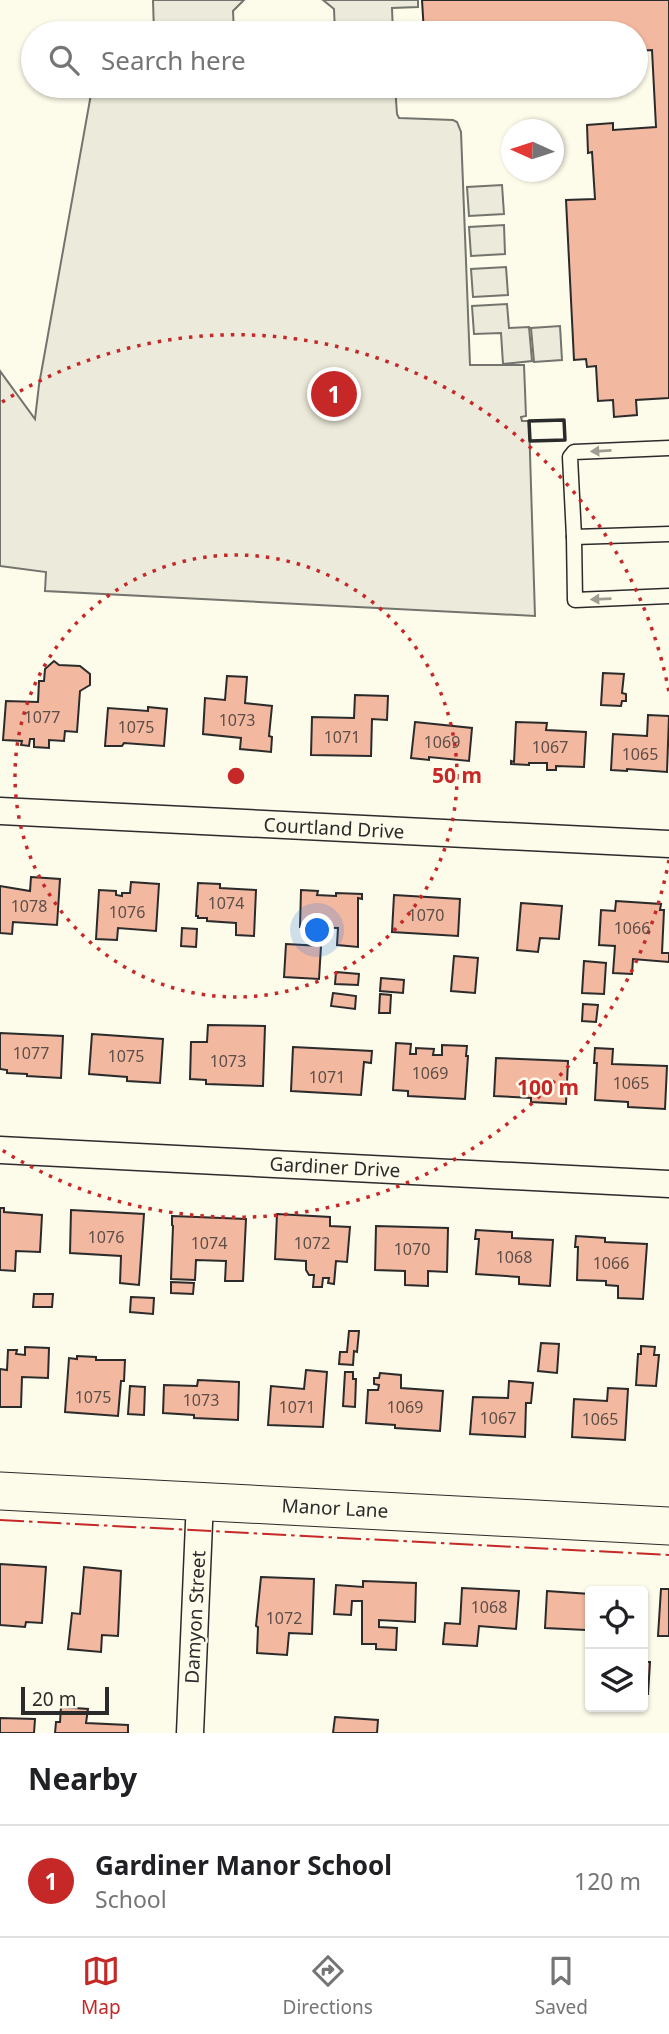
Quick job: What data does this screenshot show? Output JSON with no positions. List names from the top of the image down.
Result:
{
  "streets": {
    "street": [
      "Courtland Drive",
      "Gardiner Drive",
      "Manor Lane",
      "Damyon Street"
    ]
  },
  "crossings": [
    ["Manor Lane", "Damyon Street"]
  ],
  "house_numbers": [
    "1077",
    "1073",
    "1075",
    "1071",
    "1069",
    "1067",
    "1065",
    "1074",
    "1078",
    "1076",
    "1070",
    "1066",
    "1077",
    "1075",
    "1073",
    "1069",
    "1071",
    "1065",
    "1076",
    "1074",
    "1072",
    "1070",
    "1068",
    "1066",
    "1075",
    "1073",
    "1071",
    "1069",
    "1067",
    "1065",
    "1068",
    "1072"
  ],
  "scale_bar": "20 m",
  "north": "left",
  "page": {
    "search": "Search here",
    "pins": "1",
    "scale": "20 m",
    "heading": "Nearby",
    "list": [
      {
        "mark": "1",
        "name": "Gardiner Manor School",
        "note": "School",
        "value": "120 m"
      }
    ],
    "nav": ["Map", "Directions", "Saved"]
  },
  "rings": ["50 m", "100 m"]
}
